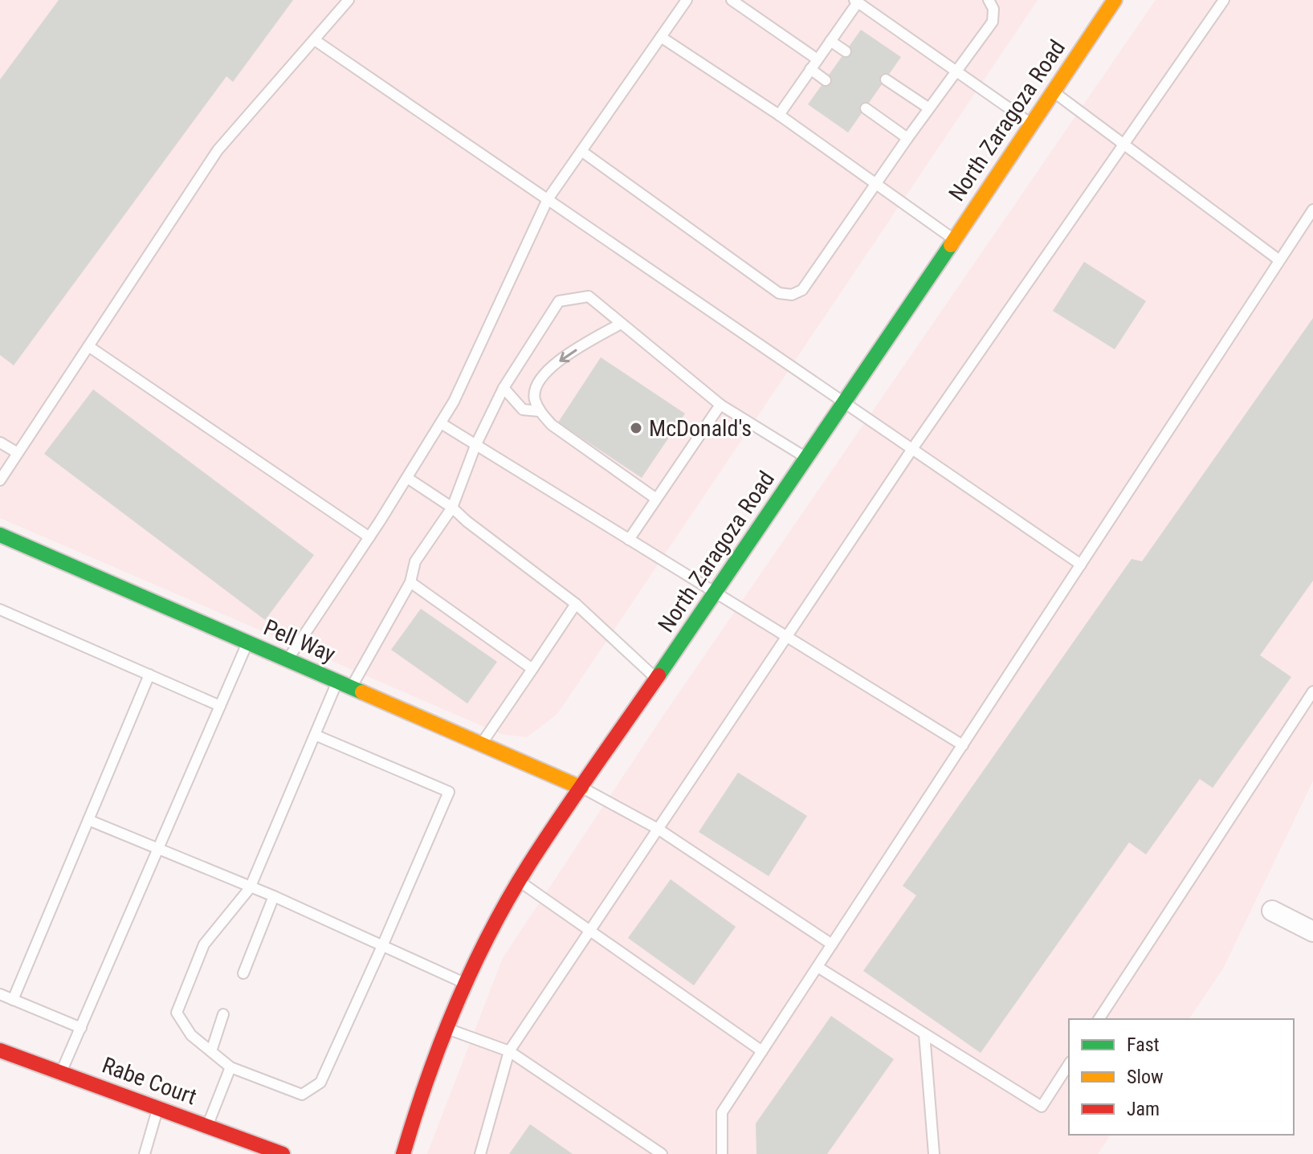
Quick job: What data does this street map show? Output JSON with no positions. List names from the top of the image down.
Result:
{
  "streets": {
    "main road": ["North Zaragoza Road", "Pell Way", "Rabe Court"]
  },
  "crossings": [
    ["North Zaragoza Road", "Pell Way"]
  ],
  "places": ["McDonald's"],
  "legend": ["Fast", "Slow", "Jam"]
}
